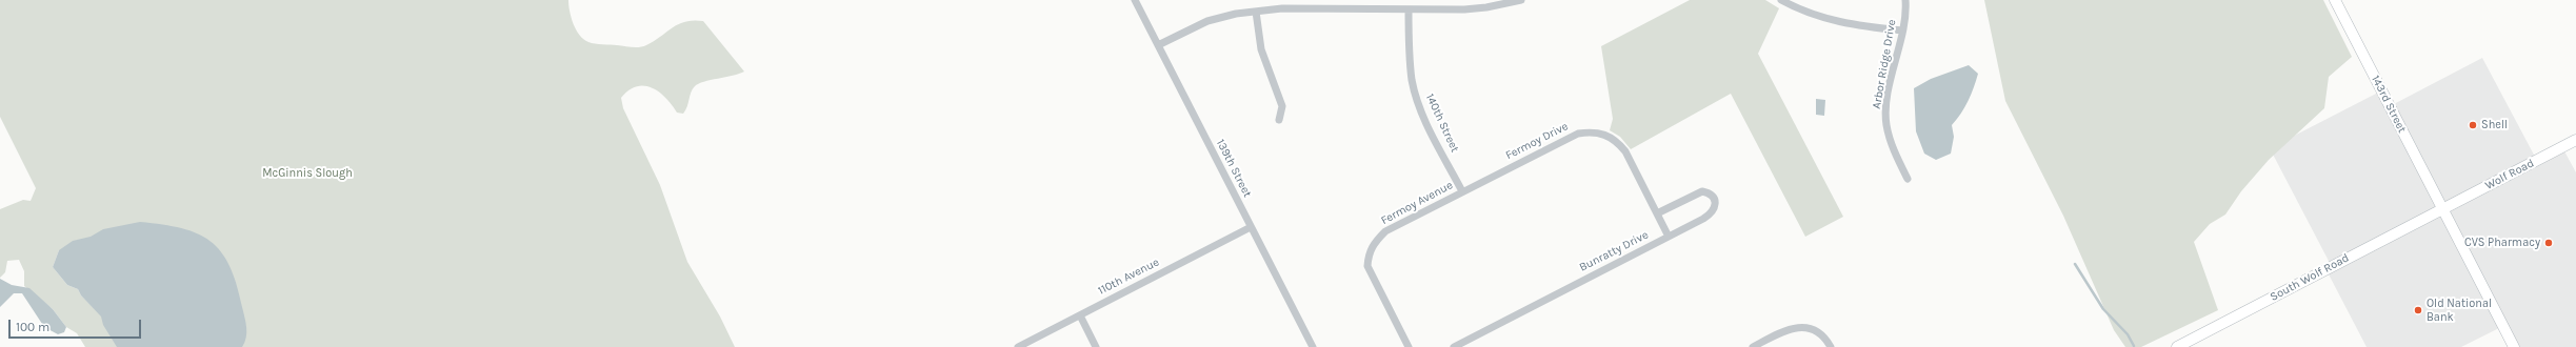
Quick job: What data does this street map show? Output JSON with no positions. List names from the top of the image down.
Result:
{
  "streets": {
    "main road": ["143rd Street", "Wolf Road", "South Wolf Road"],
    "street": [
      "Arbor Ridge Drive",
      "140th Street",
      "Fermoy Drive",
      "139th Street",
      "Fermoy Avenue",
      "Bunratty Drive",
      "110th Avenue"
    ]
  },
  "crossings": [
    ["143rd Street", "Wolf Road"],
    ["143rd Street", "South Wolf Road"],
    ["140th Street", "Fermoy Drive"],
    ["140th Street", "Fermoy Avenue"],
    ["Fermoy Drive", "Fermoy Avenue"],
    ["Fermoy Drive", "Bunratty Drive"],
    ["139th Street", "110th Avenue"],
    ["Wolf Road", "South Wolf Road"]
  ],
  "parks": ["McGinnis Slough"],
  "places": ["Shell", "CVS Pharmacy", "Old National Bank"],
  "scale_bar": "100 m"
}
